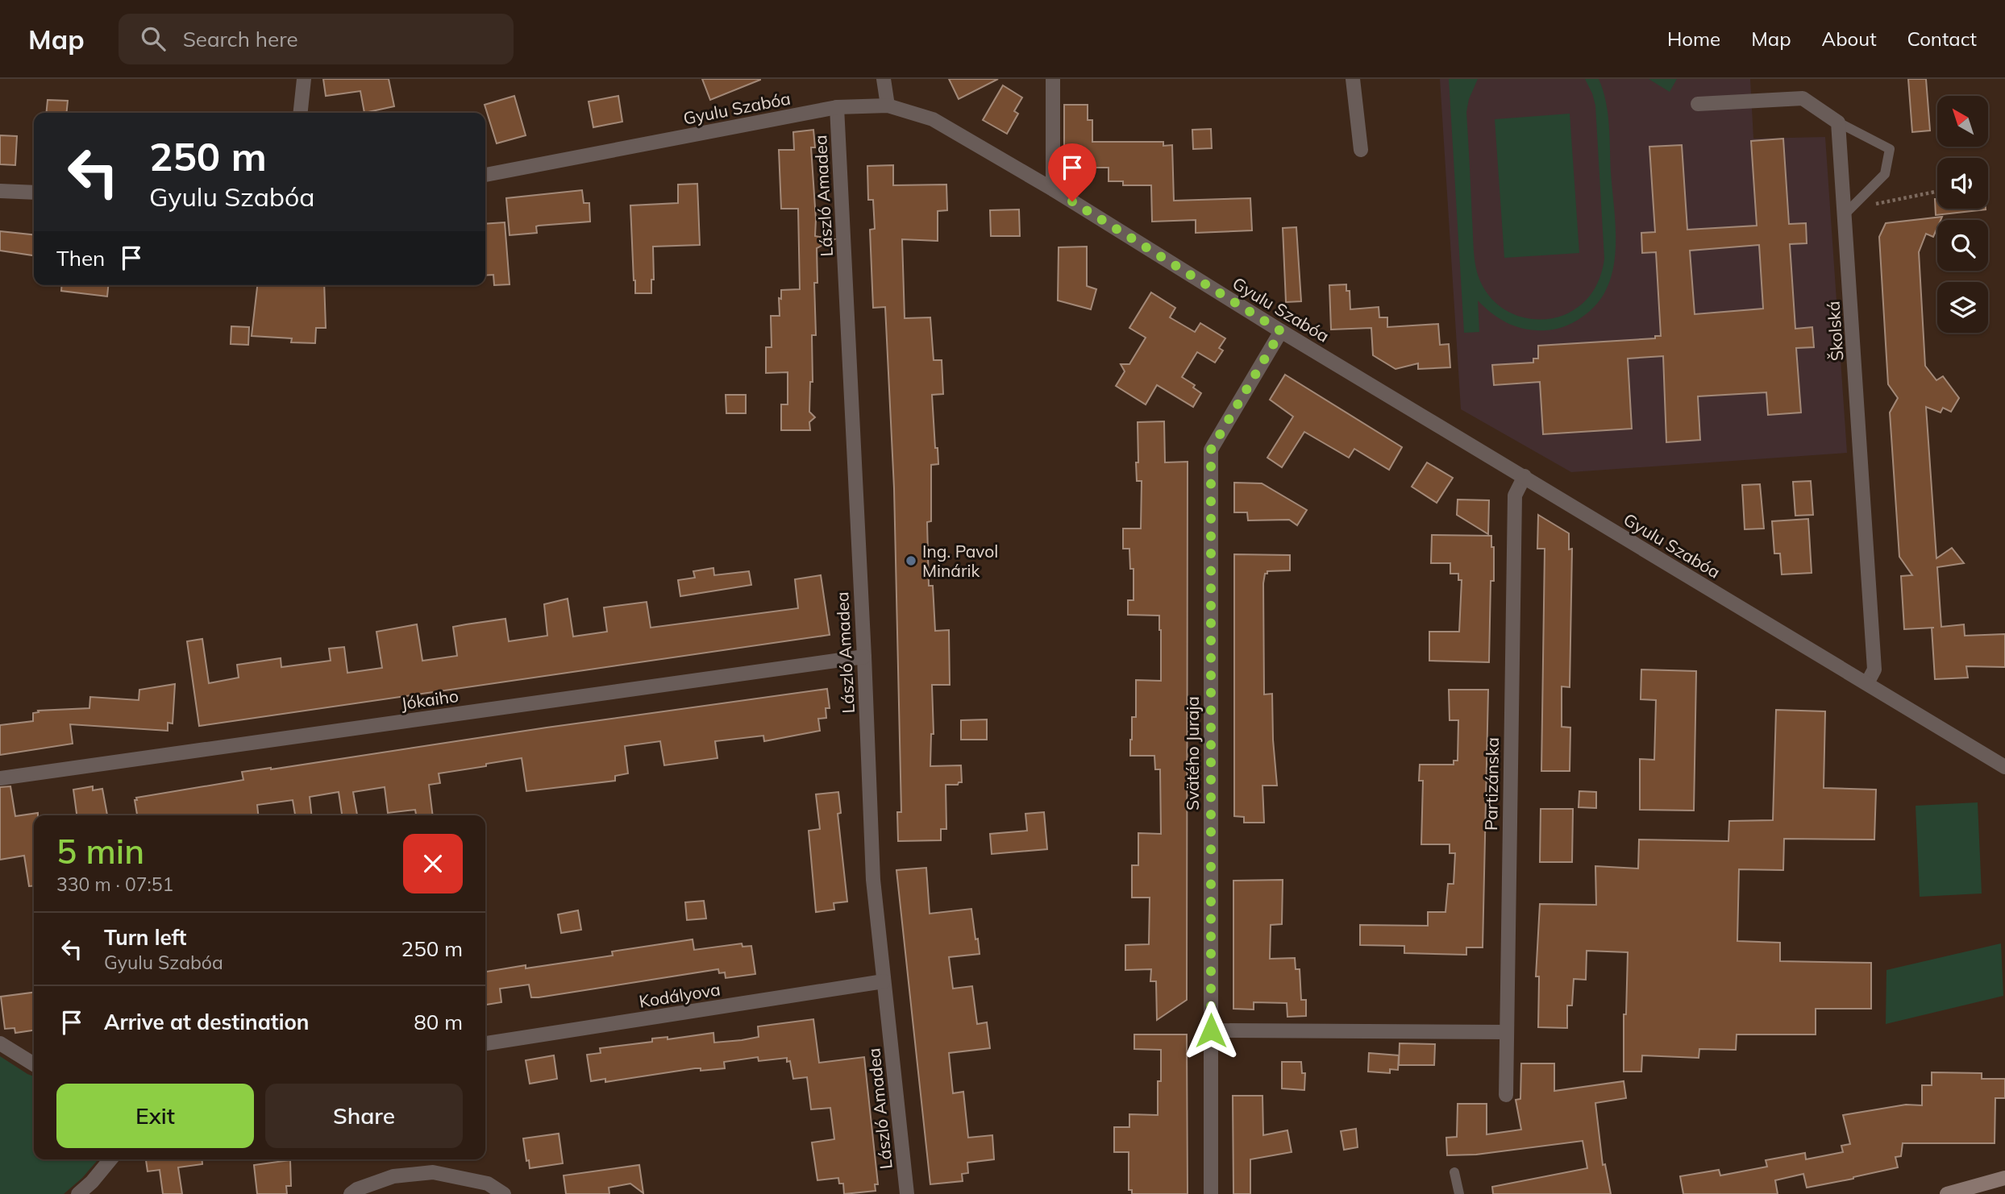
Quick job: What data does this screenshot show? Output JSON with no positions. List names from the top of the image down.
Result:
{
  "streets": {
    "street": [
      "Gyulu Szabóa",
      "László Amadea",
      "Školská",
      "Jókaiho",
      "Svätého Juraja",
      "Partizánska",
      "Kodályova"
    ]
  },
  "crossings": [
    ["Gyulu Szabóa", "László Amadea"],
    ["Gyulu Szabóa", "Školská"],
    ["Gyulu Szabóa", "Svätého Juraja"],
    ["Gyulu Szabóa", "Partizánska"],
    ["László Amadea", "Jókaiho"],
    ["László Amadea", "Kodályova"]
  ],
  "places": ["Ing. Pavol Minárik"],
  "north": "top left",
  "page": {
    "header": "Map",
    "search": "Search here",
    "nav": [
      "Home",
      "Map",
      "About",
      "Contact"
    ],
    "turn": ["250 m", "Gyulu Szabóa"],
    "then": "Then",
    "heading": ["5 min", "330 m · 07:51"],
    "list": [
      {
        "name": "Turn left",
        "note": "Gyulu Szabóa",
        "value": "250 m"
      },
      {
        "name": "Arrive at destination",
        "value": "80 m"
      }
    ],
    "buttons": ["Exit", "Share"]
  }
}
